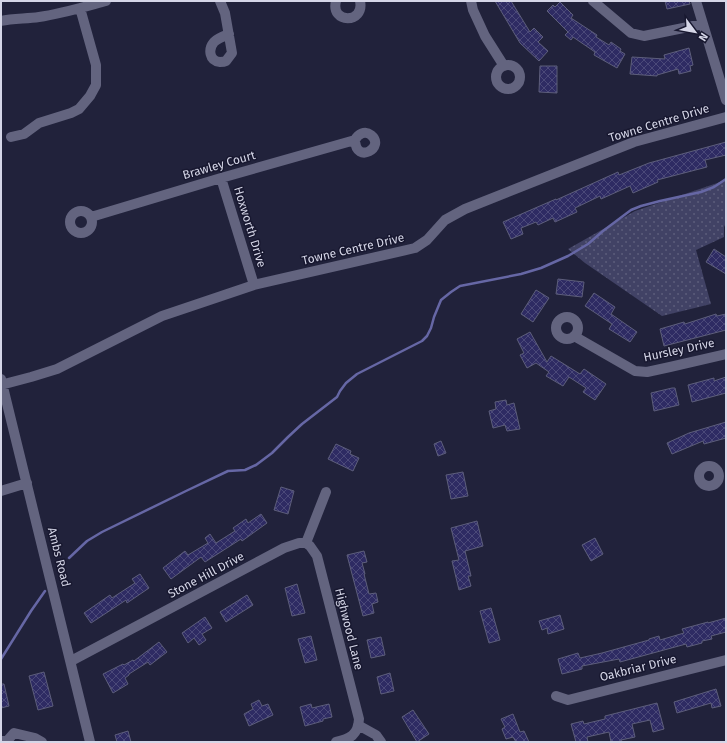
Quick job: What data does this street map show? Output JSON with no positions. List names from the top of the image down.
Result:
{
  "streets": {
    "street": [
      "Towne Centre Drive",
      "Brawley Court",
      "Hoxworth Drive",
      "Hursley Drive",
      "Ambs Road",
      "Stone Hill Drive",
      "Highwood Lane",
      "Oakbriar Drive"
    ]
  },
  "crossings": [
    ["Towne Centre Drive", "Hoxworth Drive"],
    ["Towne Centre Drive", "Ambs Road"],
    ["Brawley Court", "Hoxworth Drive"],
    ["Ambs Road", "Stone Hill Drive"],
    ["Stone Hill Drive", "Highwood Lane"]
  ],
  "north": "bottom right"
}
